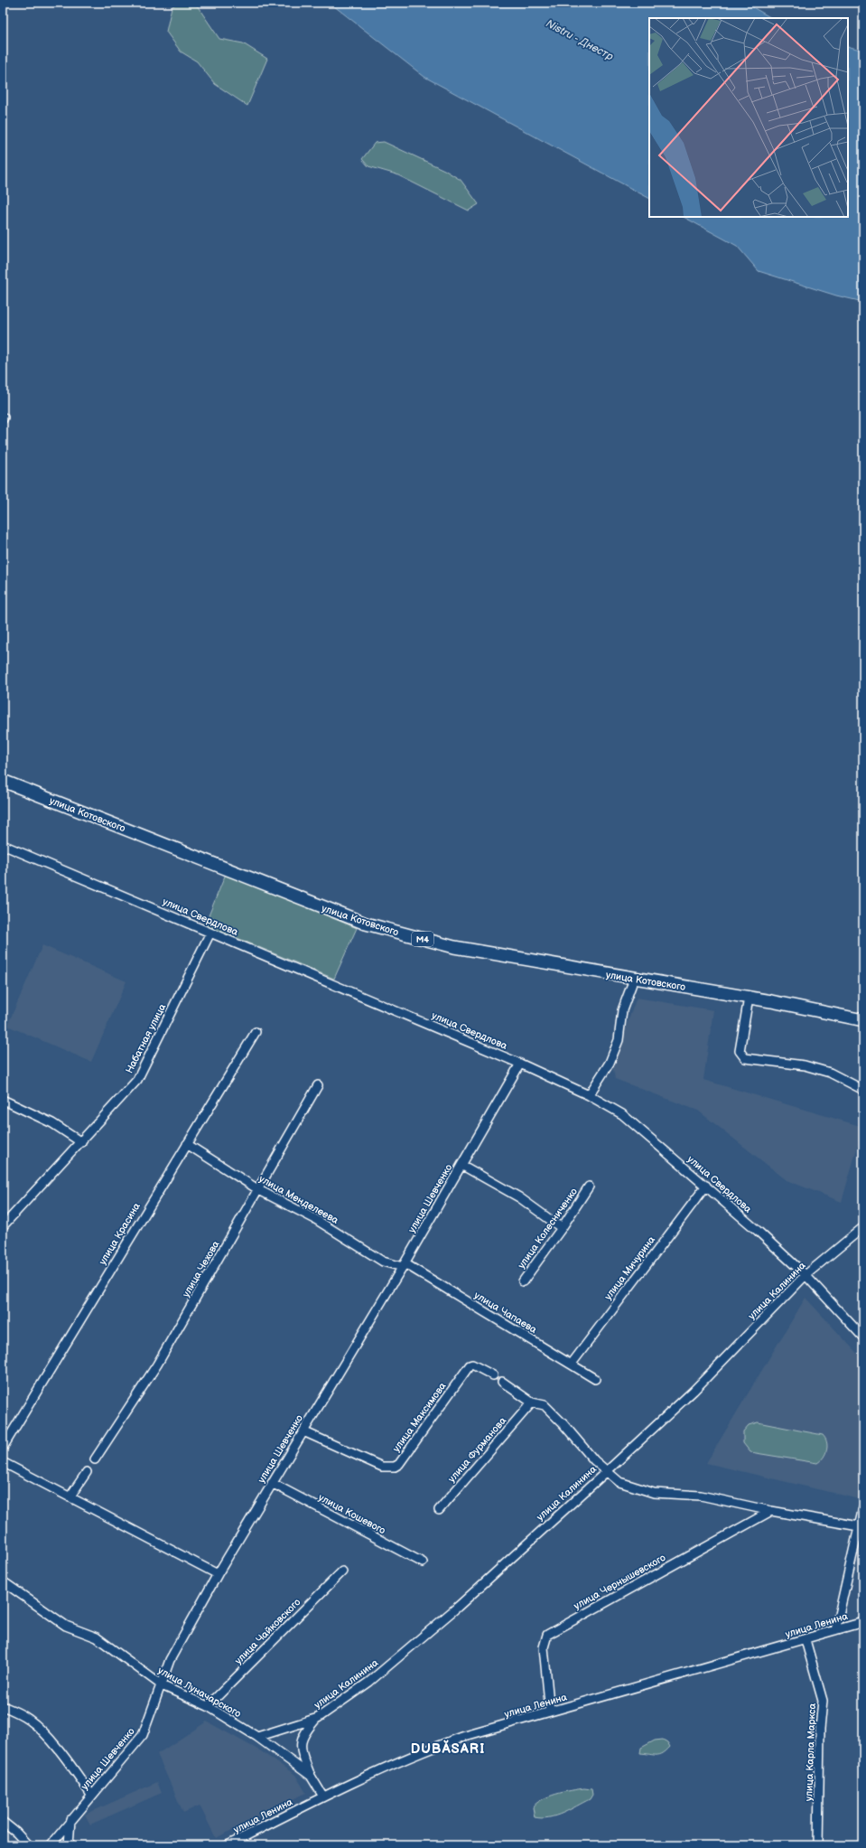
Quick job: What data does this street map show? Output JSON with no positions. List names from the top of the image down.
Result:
{
  "streets": {
    "highway": ["улица Котовского", "M4"],
    "street": [
      "улица Свердлова",
      "Набатная улица",
      "улица Шевченко",
      "улица Менделеева",
      "улица Колесниченко",
      "улица Красина",
      "улица Мичурина",
      "улица Чехова",
      "улица Калинина",
      "улица Чапаева",
      "улица Максимова",
      "улица Фурманова",
      "улица Кошевого",
      "улица Чернышевского",
      "улица Ленина",
      "улица Чайковского",
      "улица Луначарского",
      "улица Карла Маркса"
    ]
  },
  "crossings": [
    ["улица Свердлова", "Набатная улица"],
    ["улица Свердлова", "улица Шевченко"],
    ["улица Свердлова", "улица Мичурина"],
    ["улица Свердлова", "улица Калинина"],
    ["улица Шевченко", "улица Менделеева"],
    ["улица Шевченко", "улица Чапаева"],
    ["улица Шевченко", "улица Максимова"],
    ["улица Шевченко", "улица Кошевого"],
    ["улица Шевченко", "улица Луначарского"],
    ["улица Менделеева", "улица Красина"],
    ["улица Менделеева", "улица Чехова"],
    ["улица Менделеева", "улица Чапаева"],
    ["улица Мичурина", "улица Чапаева"],
    ["улица Калинина", "улица Луначарского"],
    ["улица Чернышевского", "улица Ленина"],
    ["улица Ленина", "улица Луначарского"],
    ["улица Ленина", "улица Карла Маркса"],
    ["улица Чайковского", "улица Луначарского"]
  ],
  "districts": ["DUBĂSARI"],
  "water": ["Nistru - Днестр"]
}
